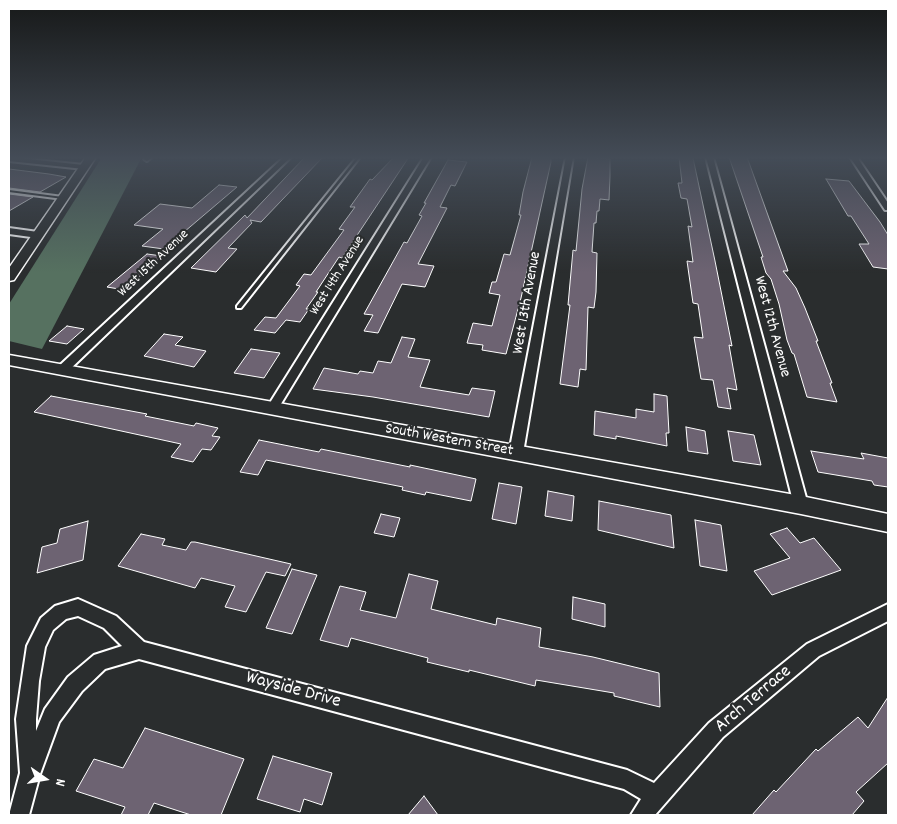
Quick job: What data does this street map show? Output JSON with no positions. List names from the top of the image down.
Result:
{
  "streets": {
    "main road": ["South Western Street"],
    "street": [
      "West 15th Avenue",
      "West 14th Avenue",
      "West 13th Avenue",
      "West 12th Avenue",
      "Wayside Drive",
      "Arch Terrace"
    ]
  },
  "crossings": [
    ["West 15th Avenue", "South Western Street"],
    ["West 14th Avenue", "South Western Street"],
    ["West 13th Avenue", "South Western Street"],
    ["West 12th Avenue", "South Western Street"],
    ["Wayside Drive", "Arch Terrace"]
  ],
  "north": "right"
}
